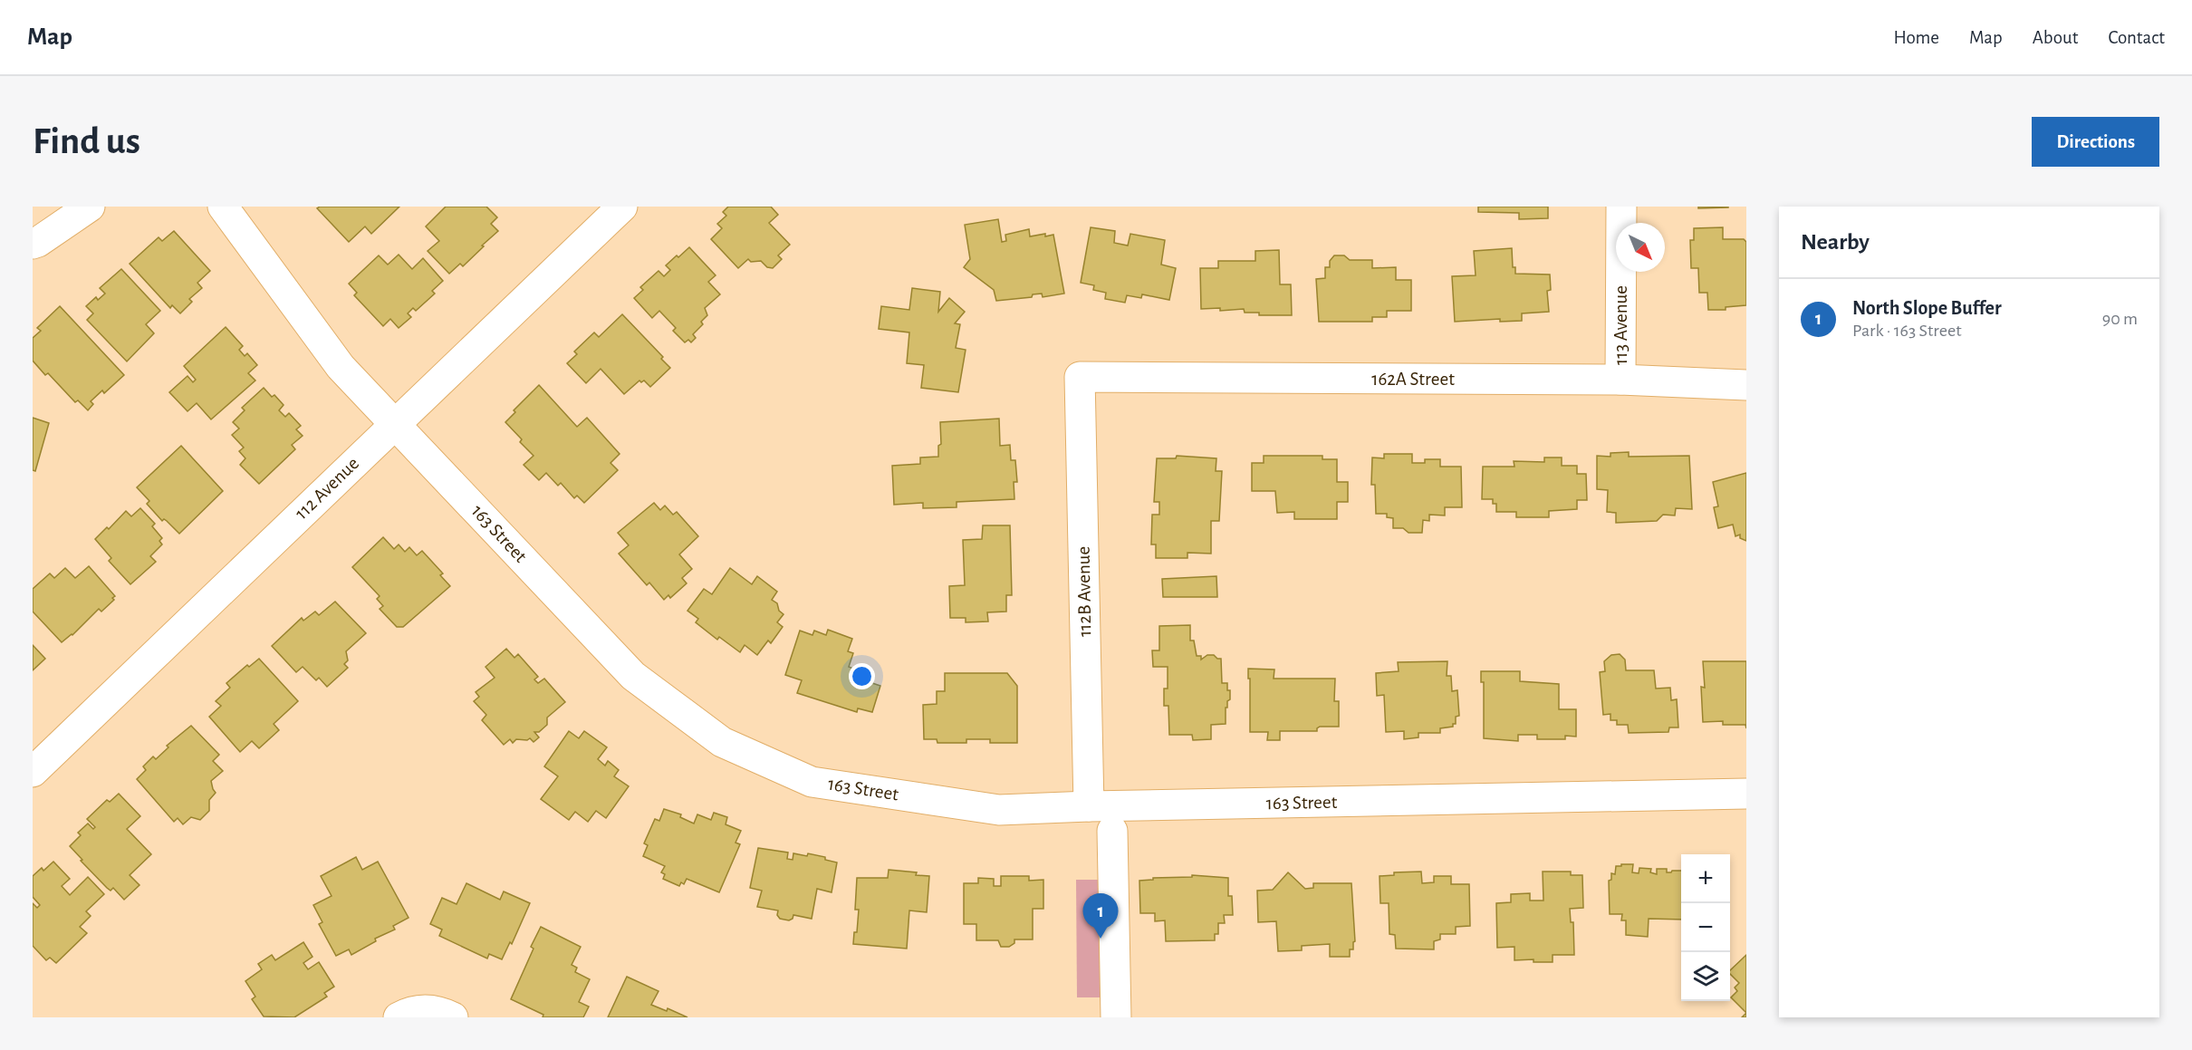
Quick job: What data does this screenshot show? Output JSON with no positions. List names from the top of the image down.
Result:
{
  "streets": {
    "street": [
      "113 Avenue",
      "162A Street",
      "112 Avenue",
      "163 Street",
      "112B Avenue"
    ]
  },
  "crossings": [
    ["113 Avenue", "162A Street"],
    ["162A Street", "112B Avenue"],
    ["112 Avenue", "163 Street"],
    ["163 Street", "112B Avenue"]
  ],
  "north": "bottom right",
  "page": {
    "header": "Map",
    "nav": [
      "Home",
      "Map",
      "About",
      "Contact"
    ],
    "buttons": "Directions",
    "title": "Find us",
    "heading": "Nearby",
    "list": [
      {
        "mark": "1",
        "name": "North Slope Buffer",
        "note": "Park · 163 Street",
        "value": "90 m"
      }
    ],
    "map_buttons": ["+", "−"],
    "pins": "1"
  }
}
